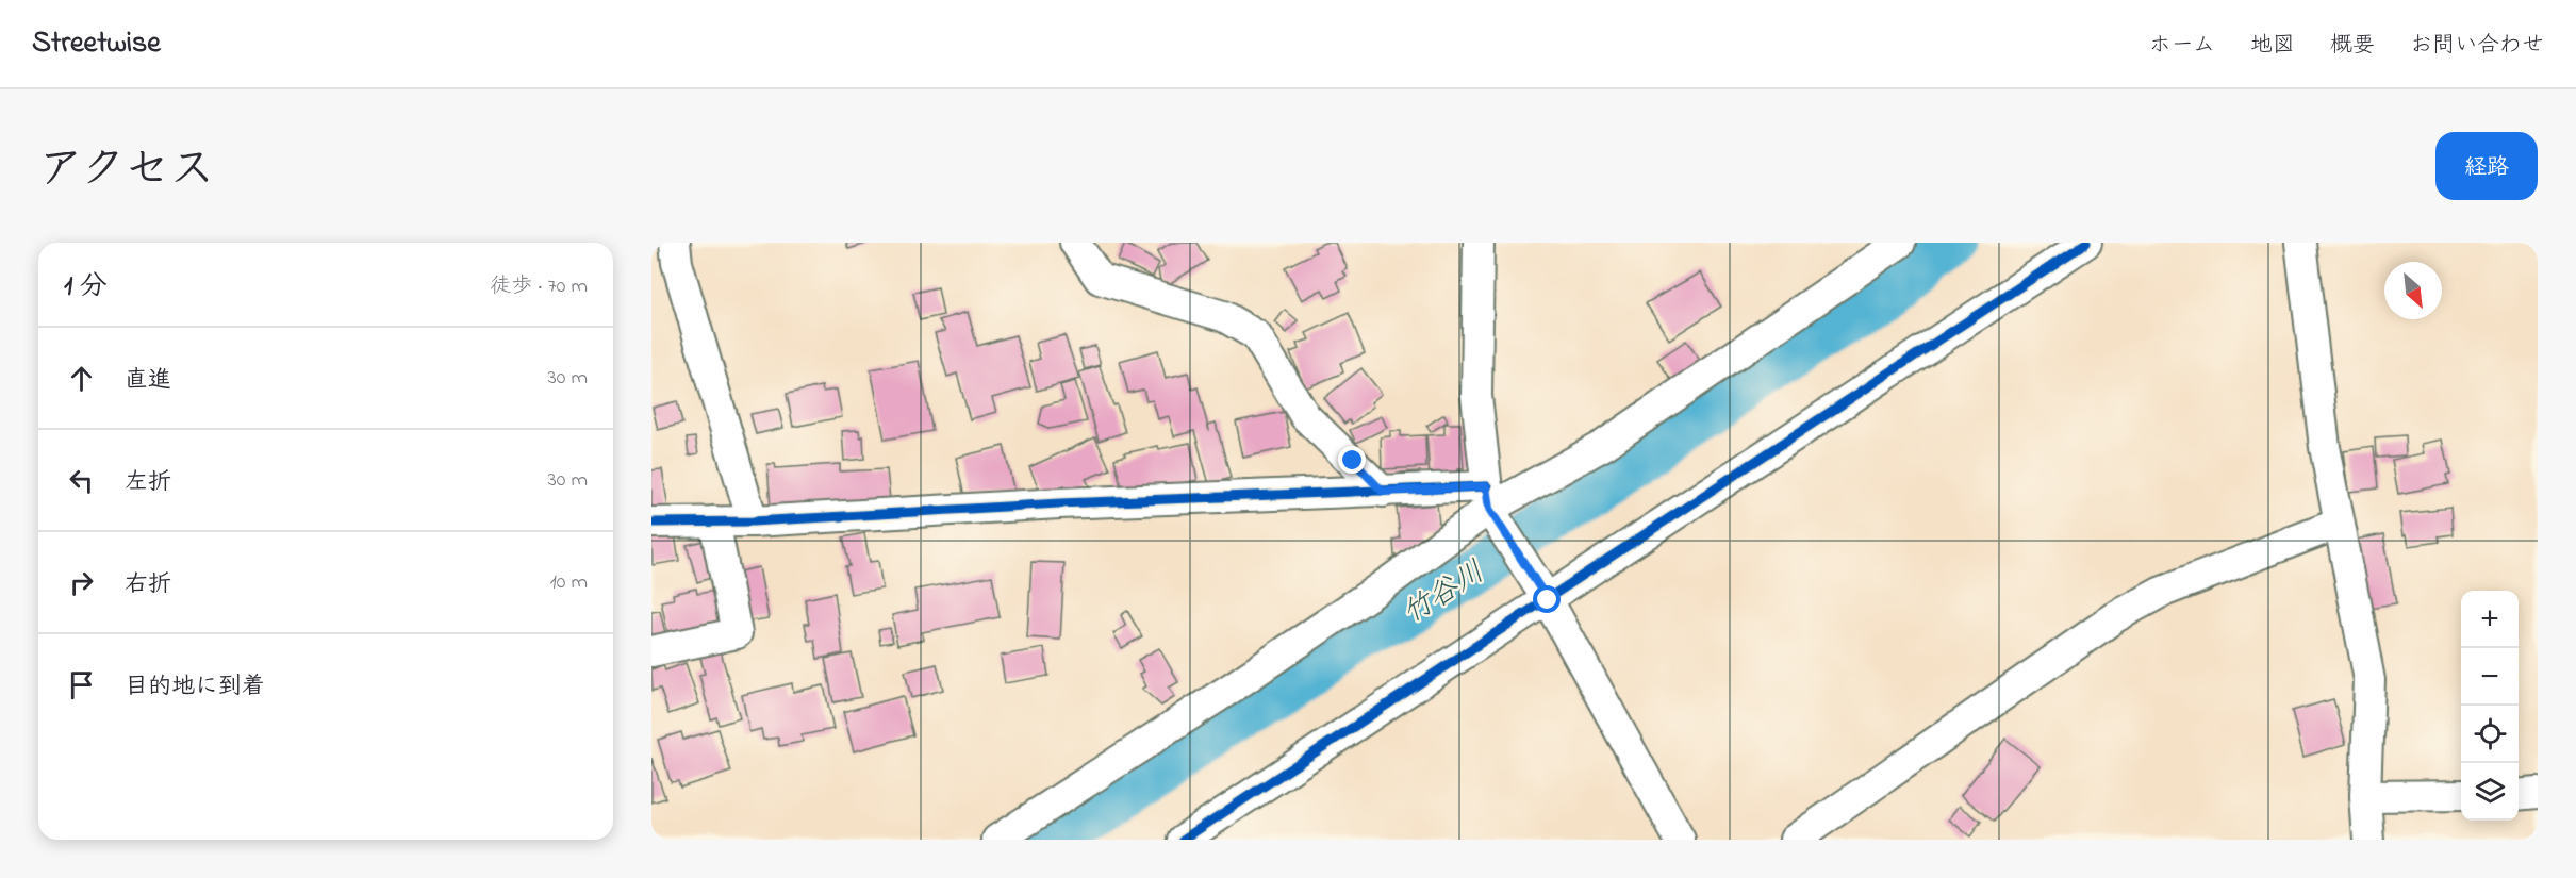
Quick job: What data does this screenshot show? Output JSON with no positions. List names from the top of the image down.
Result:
{
  "water": ["竹谷川"],
  "north": "bottom right",
  "page": {
    "header": "Streetwise",
    "nav": [
      "ホーム",
      "地図",
      "概要",
      "お問い合わせ"
    ],
    "title": "アクセス",
    "buttons": "経路",
    "heading": ["1 分", "徒歩 · 70 m"],
    "list": [
      ["直進", "30 m"],
      ["左折", "30 m"],
      ["右折", "10 m"],
      "目的地に到着"
    ],
    "map_buttons": ["+", "−"]
  }
}
